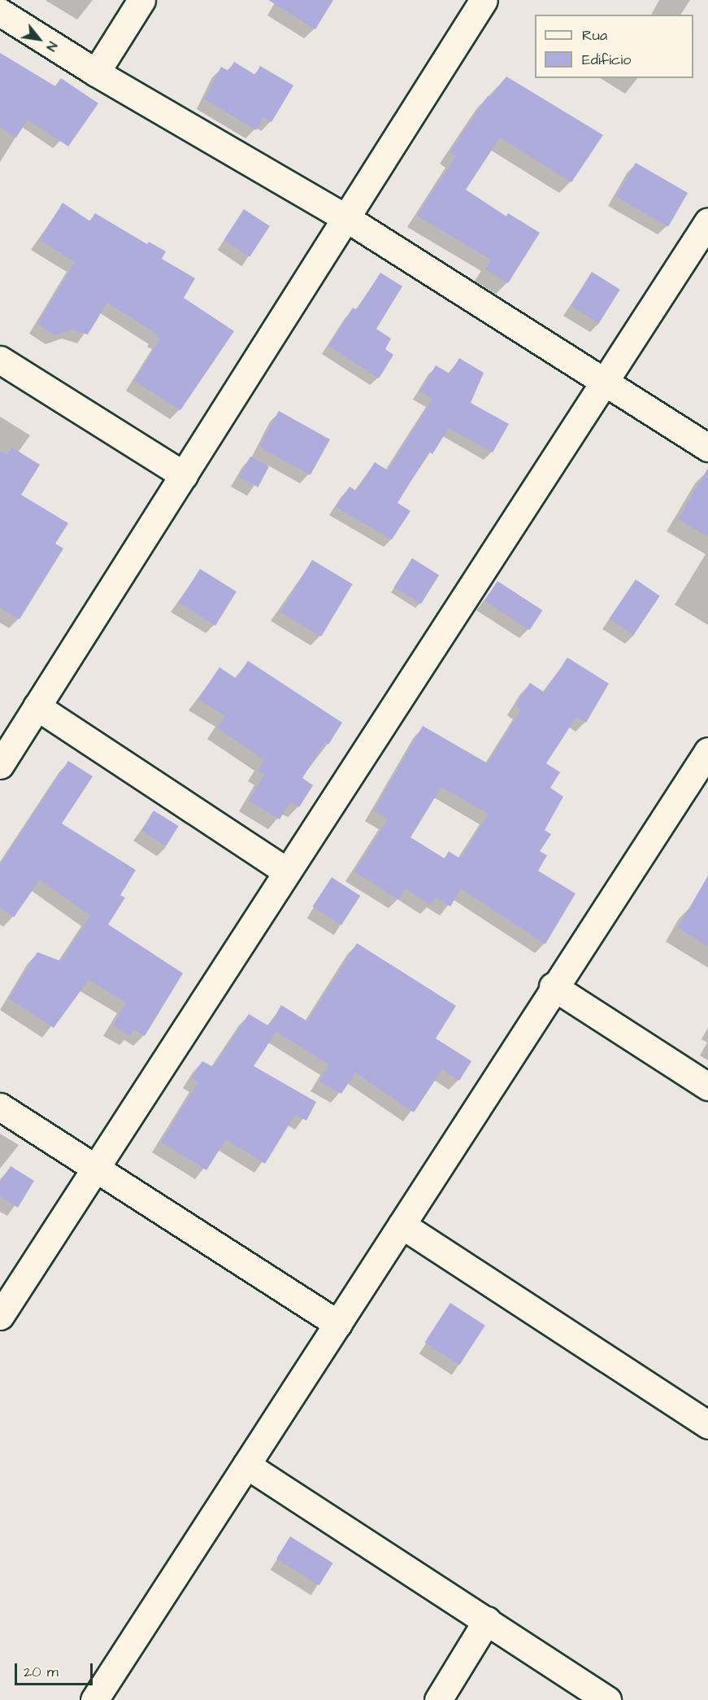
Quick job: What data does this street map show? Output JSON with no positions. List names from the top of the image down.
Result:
{
  "legend": ["Rua", "Edifício"],
  "scale_bar": "20 m",
  "north": "bottom right"
}
